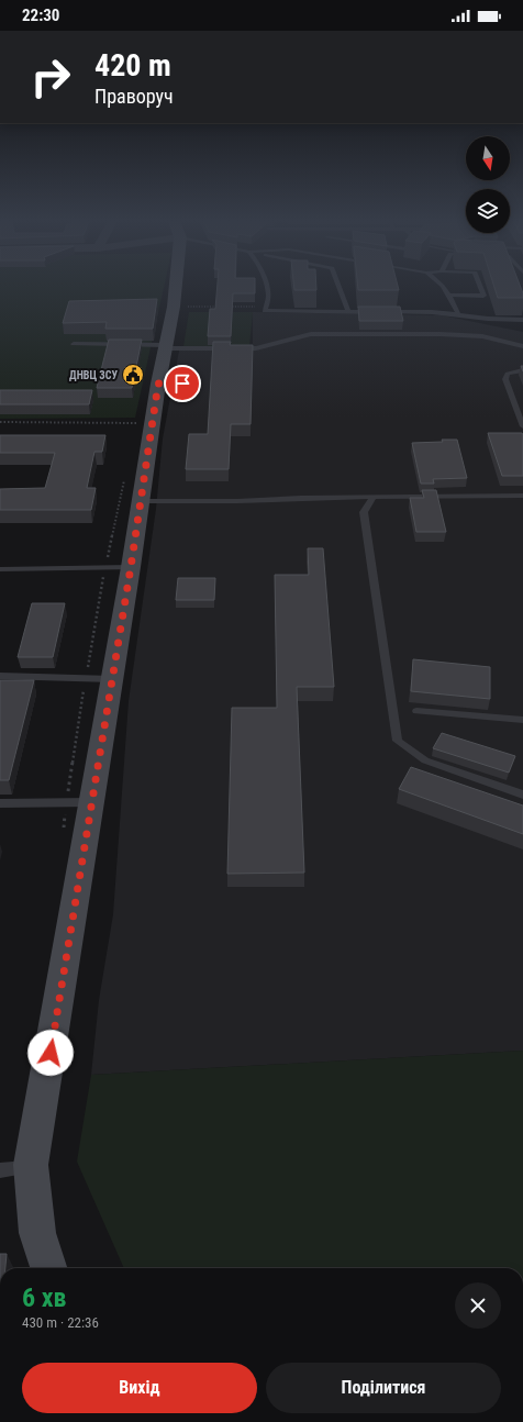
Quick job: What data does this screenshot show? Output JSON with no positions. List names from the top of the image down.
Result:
{
  "places": {
    "public building": ["ДНВЦ ЗСУ"]
  },
  "north": "bottom",
  "page": {
    "status": "22:30",
    "turn": ["420 m", "Праворуч"],
    "heading": ["6 хв", "430 m · 22:36"],
    "buttons": ["Вихід", "Поділитися"]
  }
}
